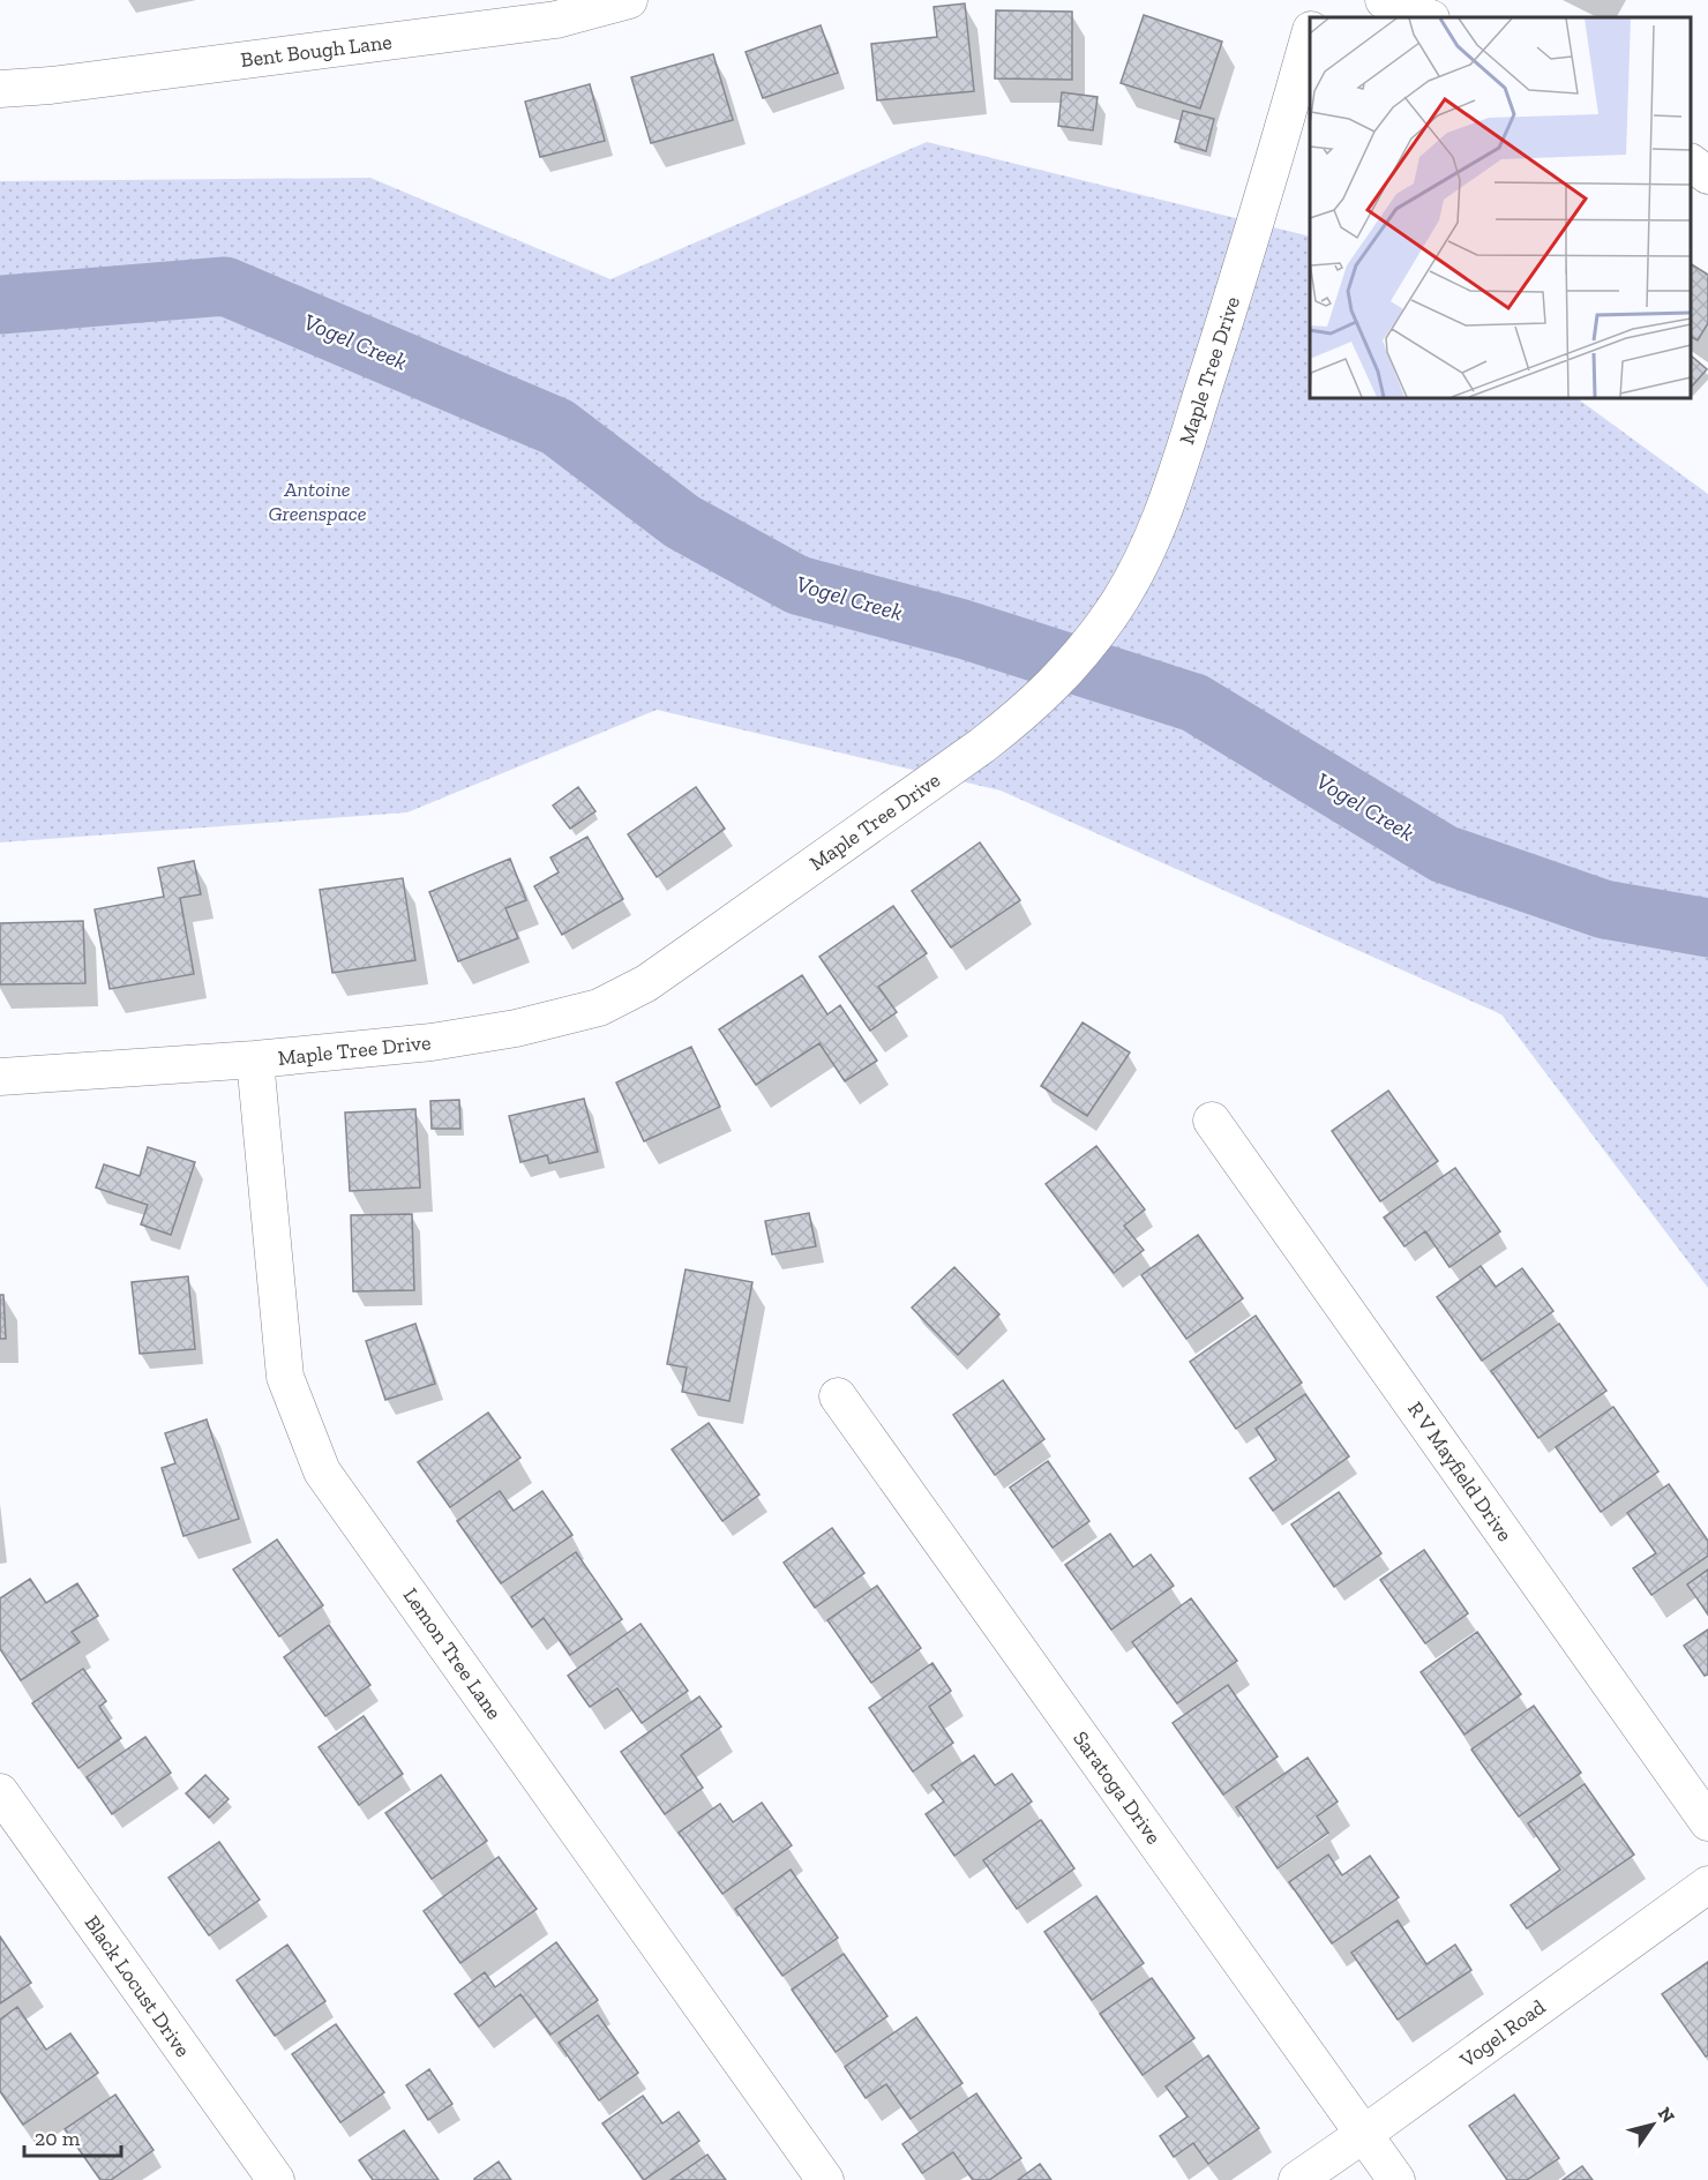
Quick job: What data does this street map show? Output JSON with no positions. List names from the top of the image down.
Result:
{
  "streets": {
    "street": [
      "Bent Bough Lane",
      "Maple Tree Drive",
      "R V Mayfield Drive",
      "Lemon Tree Lane",
      "Saratoga Drive",
      "Black Locust Drive",
      "Vogel Road"
    ]
  },
  "crossings": [
    ["Maple Tree Drive", "Lemon Tree Lane"],
    ["Saratoga Drive", "Vogel Road"]
  ],
  "water": ["Vogel Creek"],
  "parks": ["Antoine Greenspace"],
  "scale_bar": "20 m",
  "north": "top right"
}
